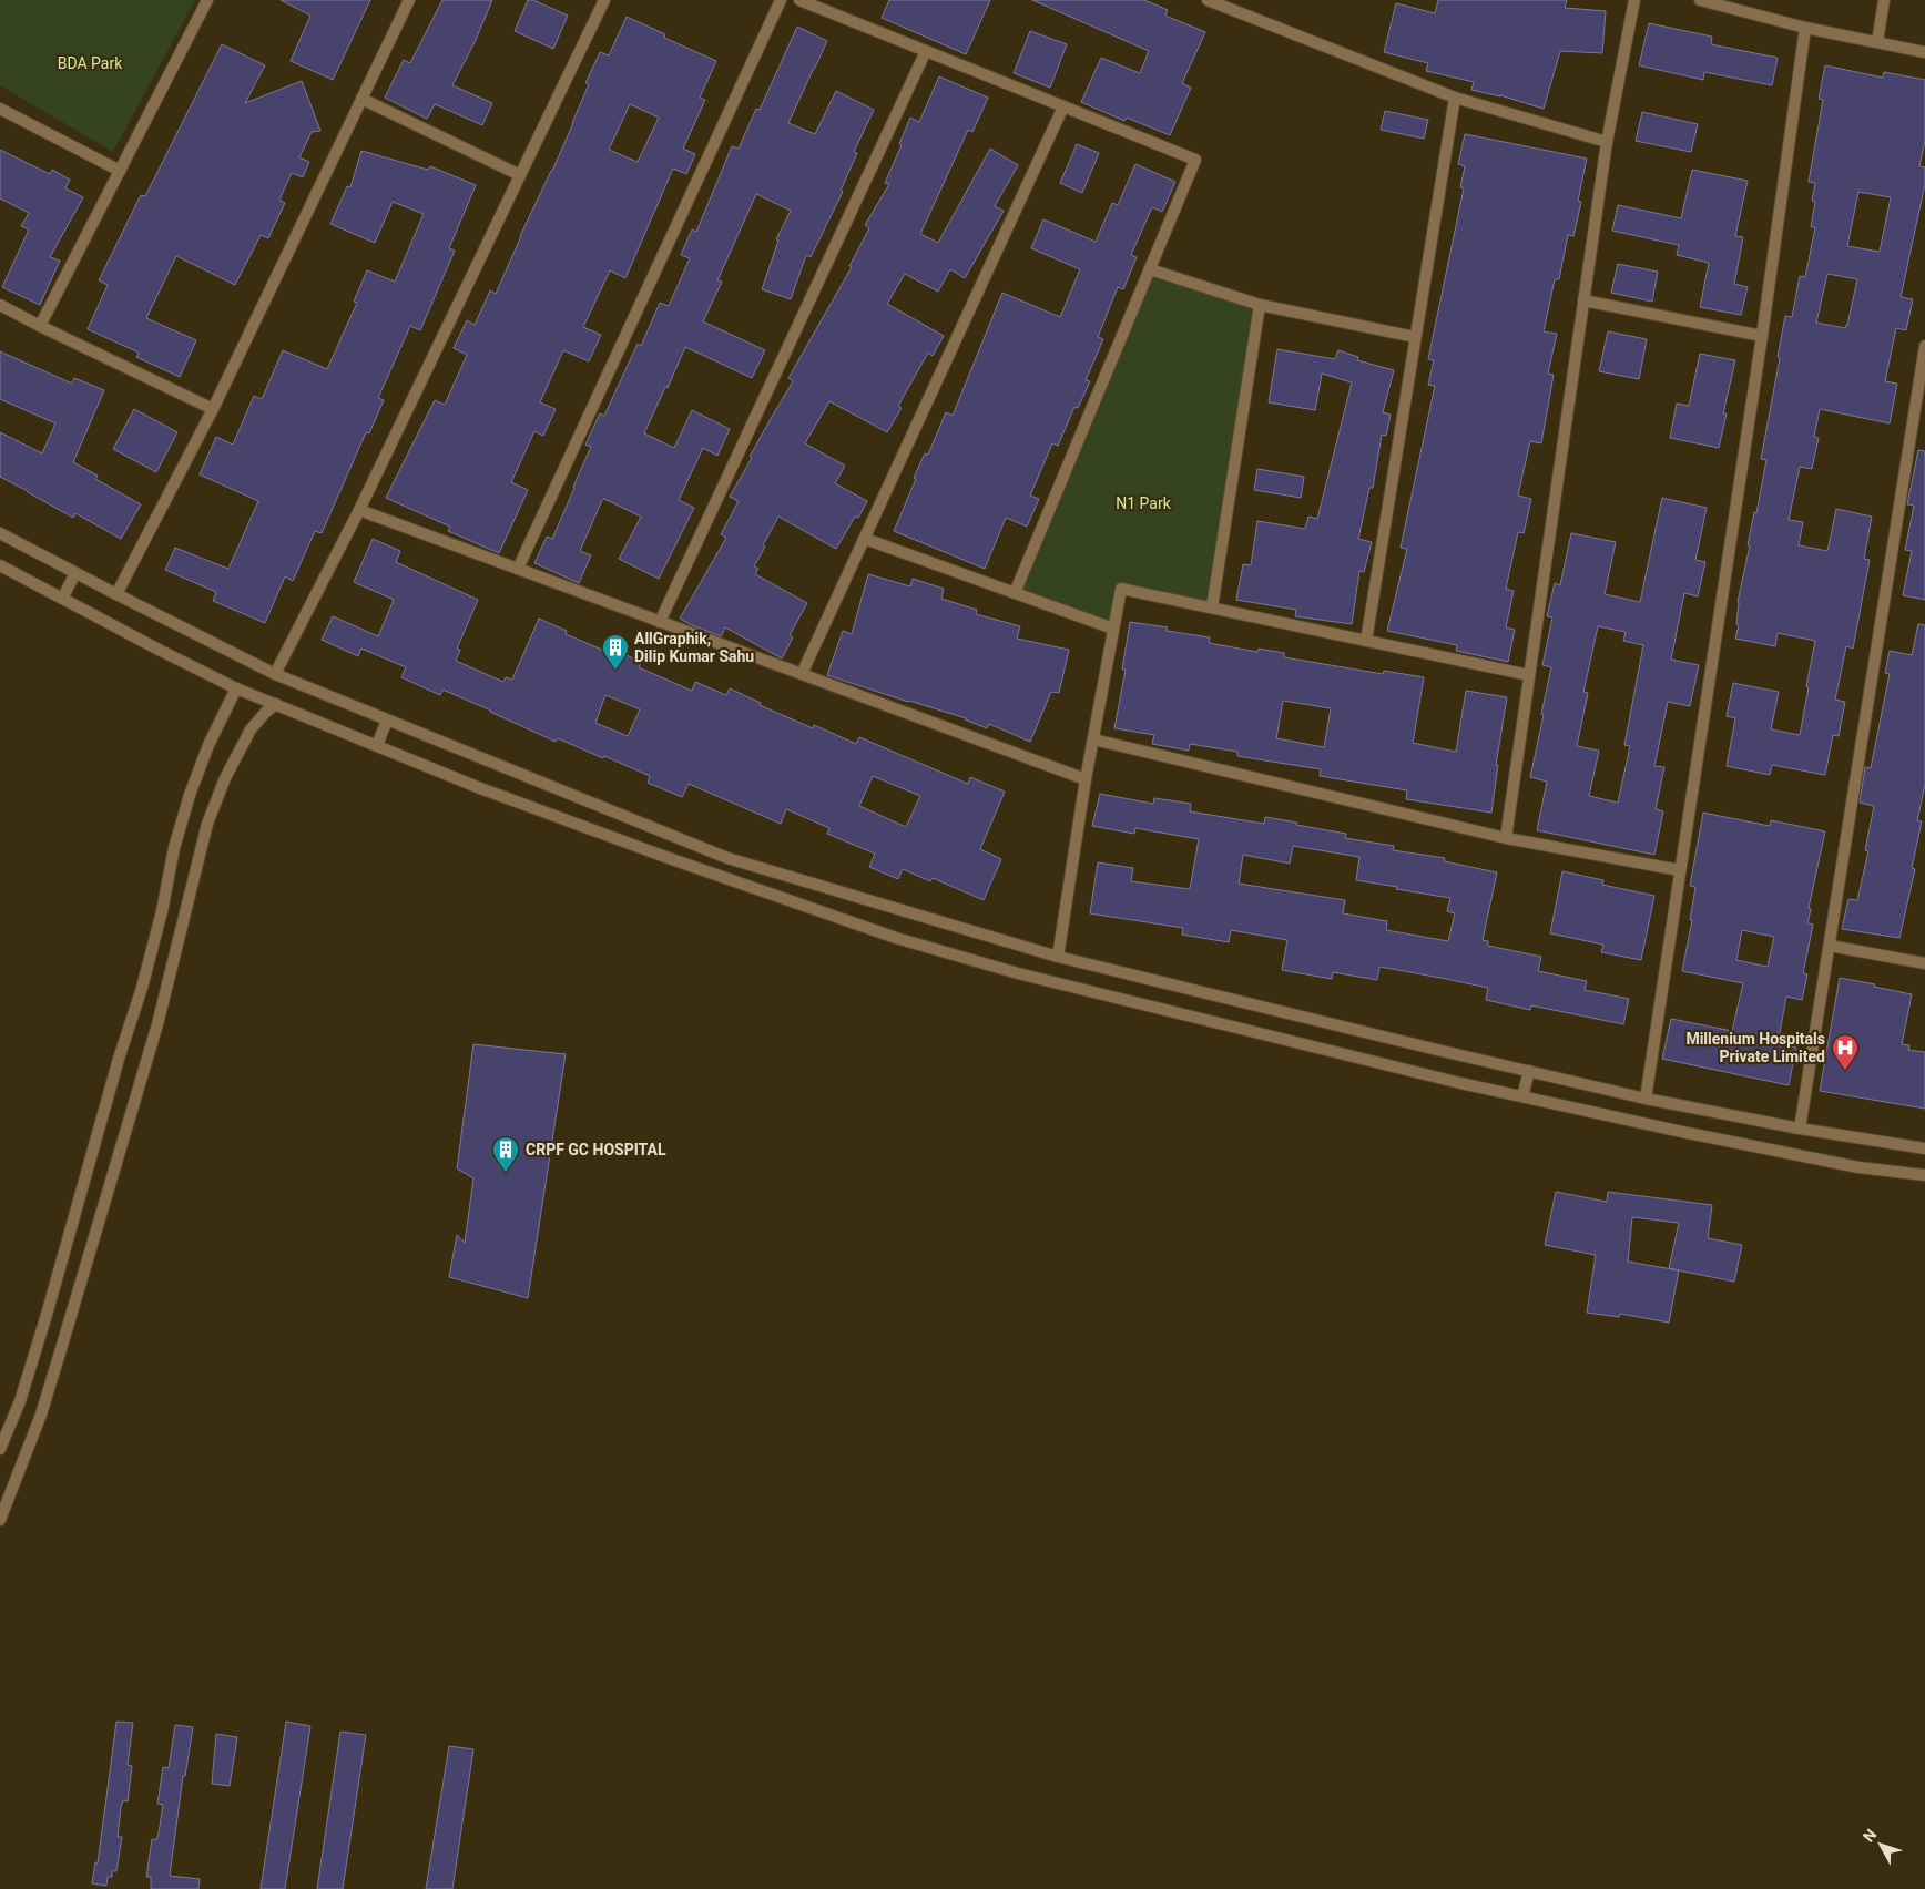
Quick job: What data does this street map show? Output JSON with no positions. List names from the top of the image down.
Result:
{
  "parks": ["BDA Park", "N1 Park"],
  "places": {
    "building": ["AllGraphik, Dilip Kumar Sahu", "CRPF GC HOSPITAL"],
    "hospital": ["Millenium Hospitals Private Limited"]
  },
  "north": "top left"
}
